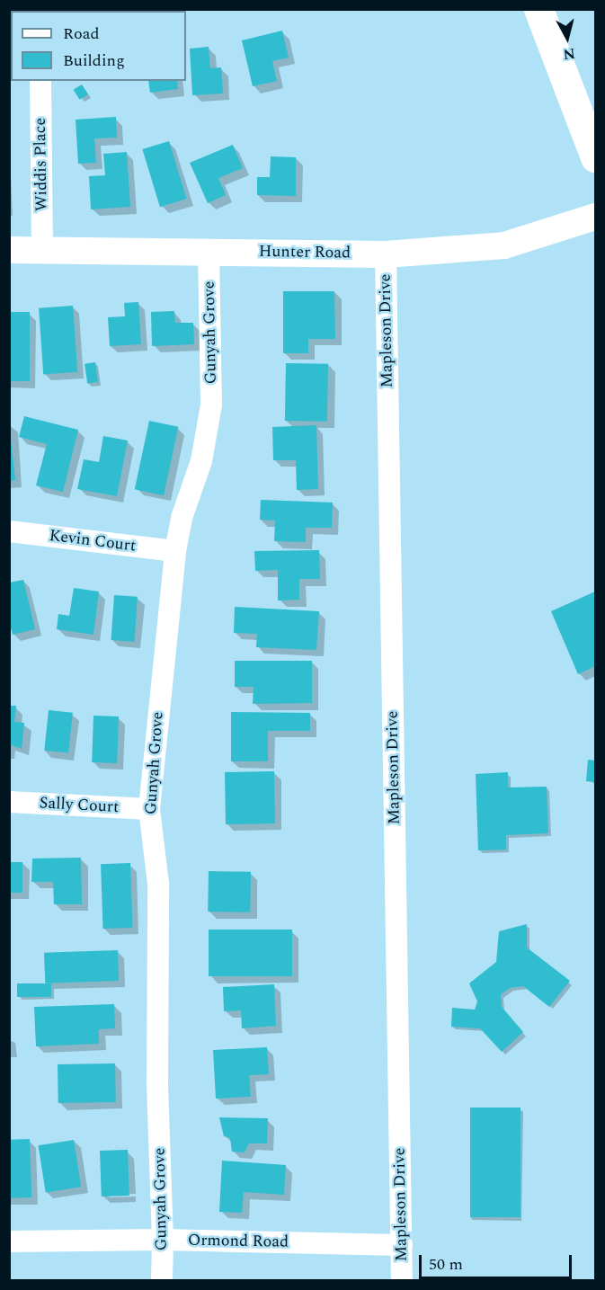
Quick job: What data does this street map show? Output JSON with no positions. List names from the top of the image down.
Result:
{
  "streets": {
    "street": [
      "Widdis Place",
      "Hunter Road",
      "Mapleson Drive",
      "Gunyah Grove",
      "Kevin Court",
      "Sally Court",
      "Ormond Road"
    ]
  },
  "crossings": [
    ["Widdis Place", "Hunter Road"],
    ["Hunter Road", "Mapleson Drive"],
    ["Hunter Road", "Gunyah Grove"],
    ["Mapleson Drive", "Ormond Road"],
    ["Gunyah Grove", "Kevin Court"],
    ["Gunyah Grove", "Sally Court"],
    ["Gunyah Grove", "Ormond Road"]
  ],
  "legend": ["Road", "Building"],
  "scale_bar": "50 m",
  "north": "bottom"
}
